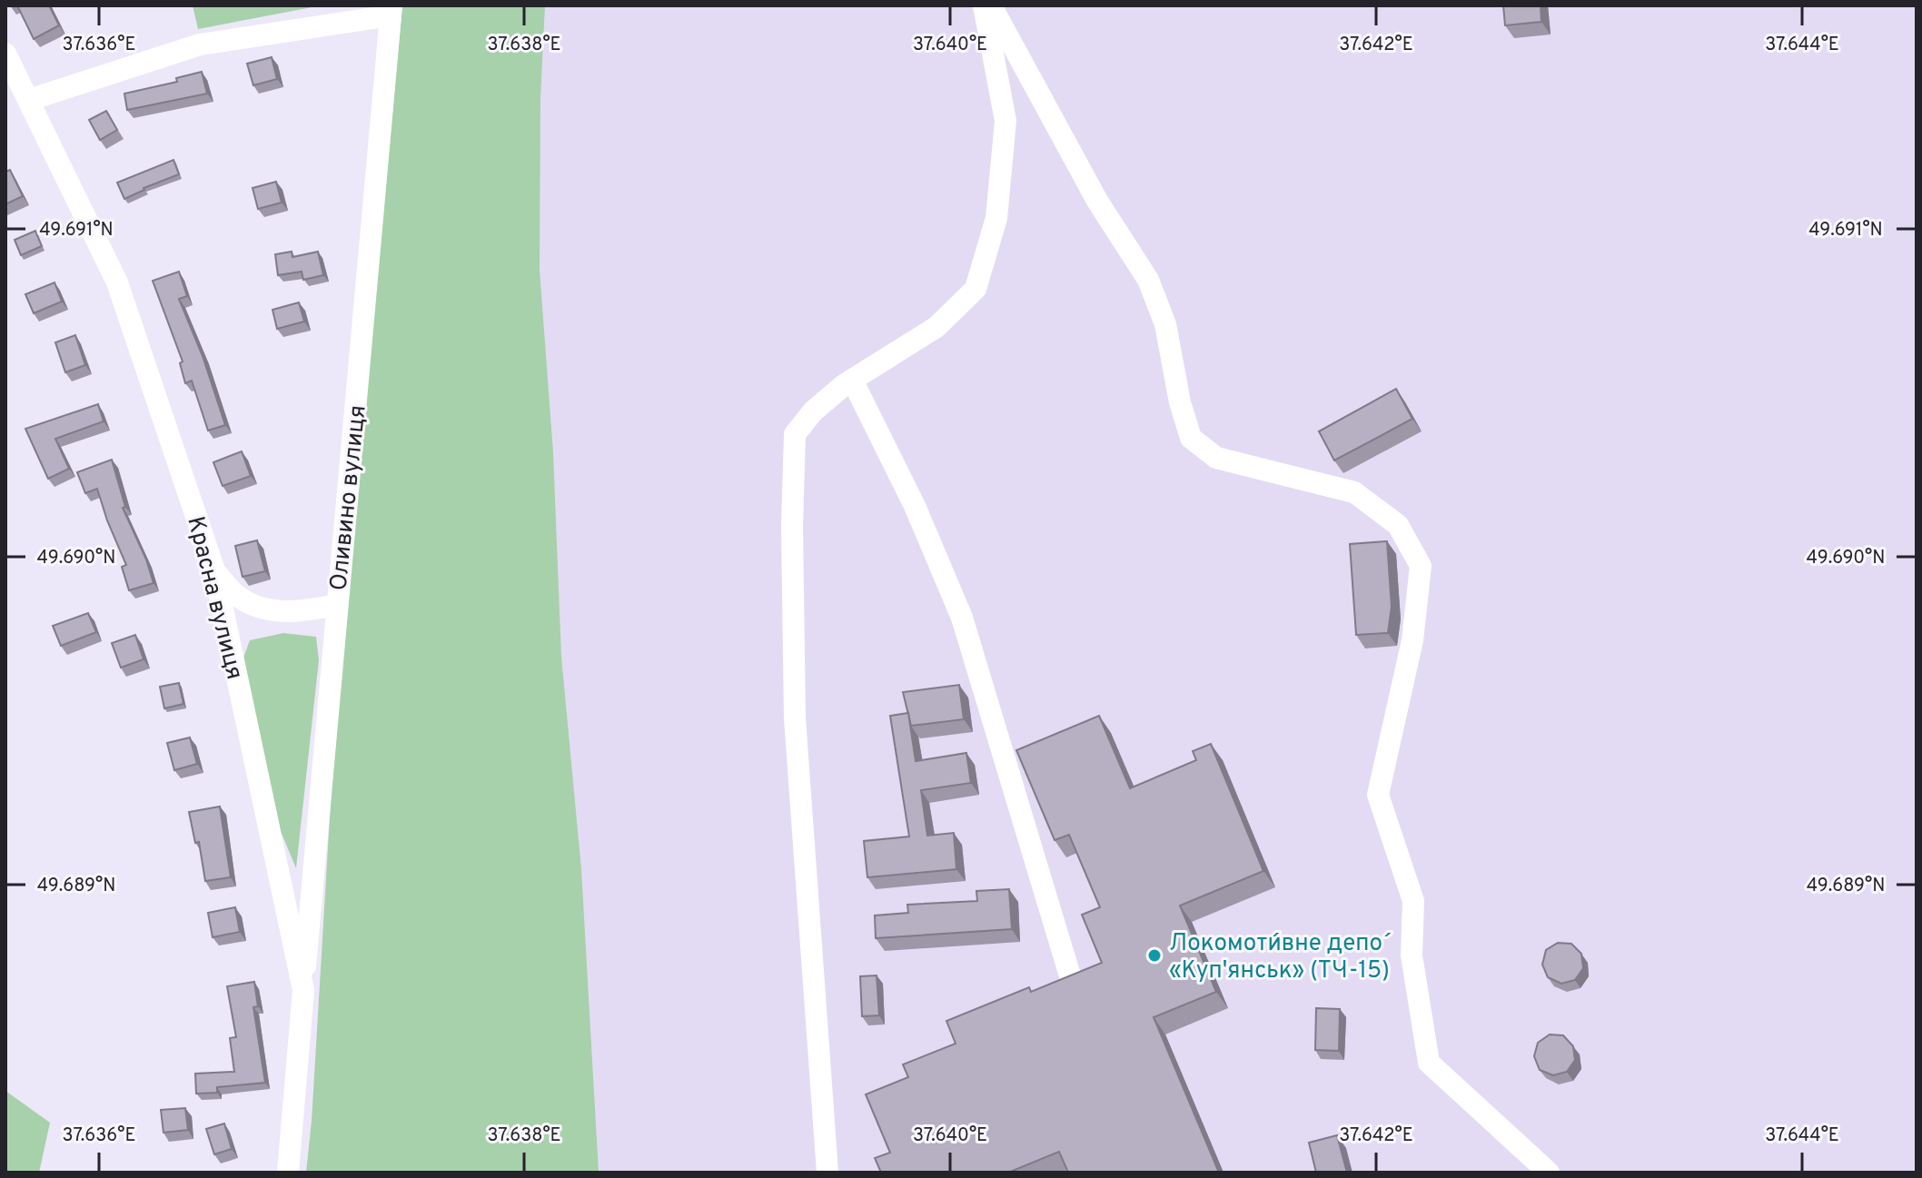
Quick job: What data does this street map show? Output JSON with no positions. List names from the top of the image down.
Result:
{
  "streets": {
    "street": ["Оливино вулиця", "Красна вулиця"]
  },
  "crossings": [
    ["Оливино вулиця", "Красна вулиця"]
  ],
  "places": ["Локомоти́вне депо́ «Куп'янськ» (ТЧ-15)"],
  "coordinates": [
    "37.636°E",
    "37.638°E",
    "37.640°E",
    "37.642°E",
    "37.644°E",
    "49.691°N",
    "49.690°N",
    "49.689°N"
  ]
}
